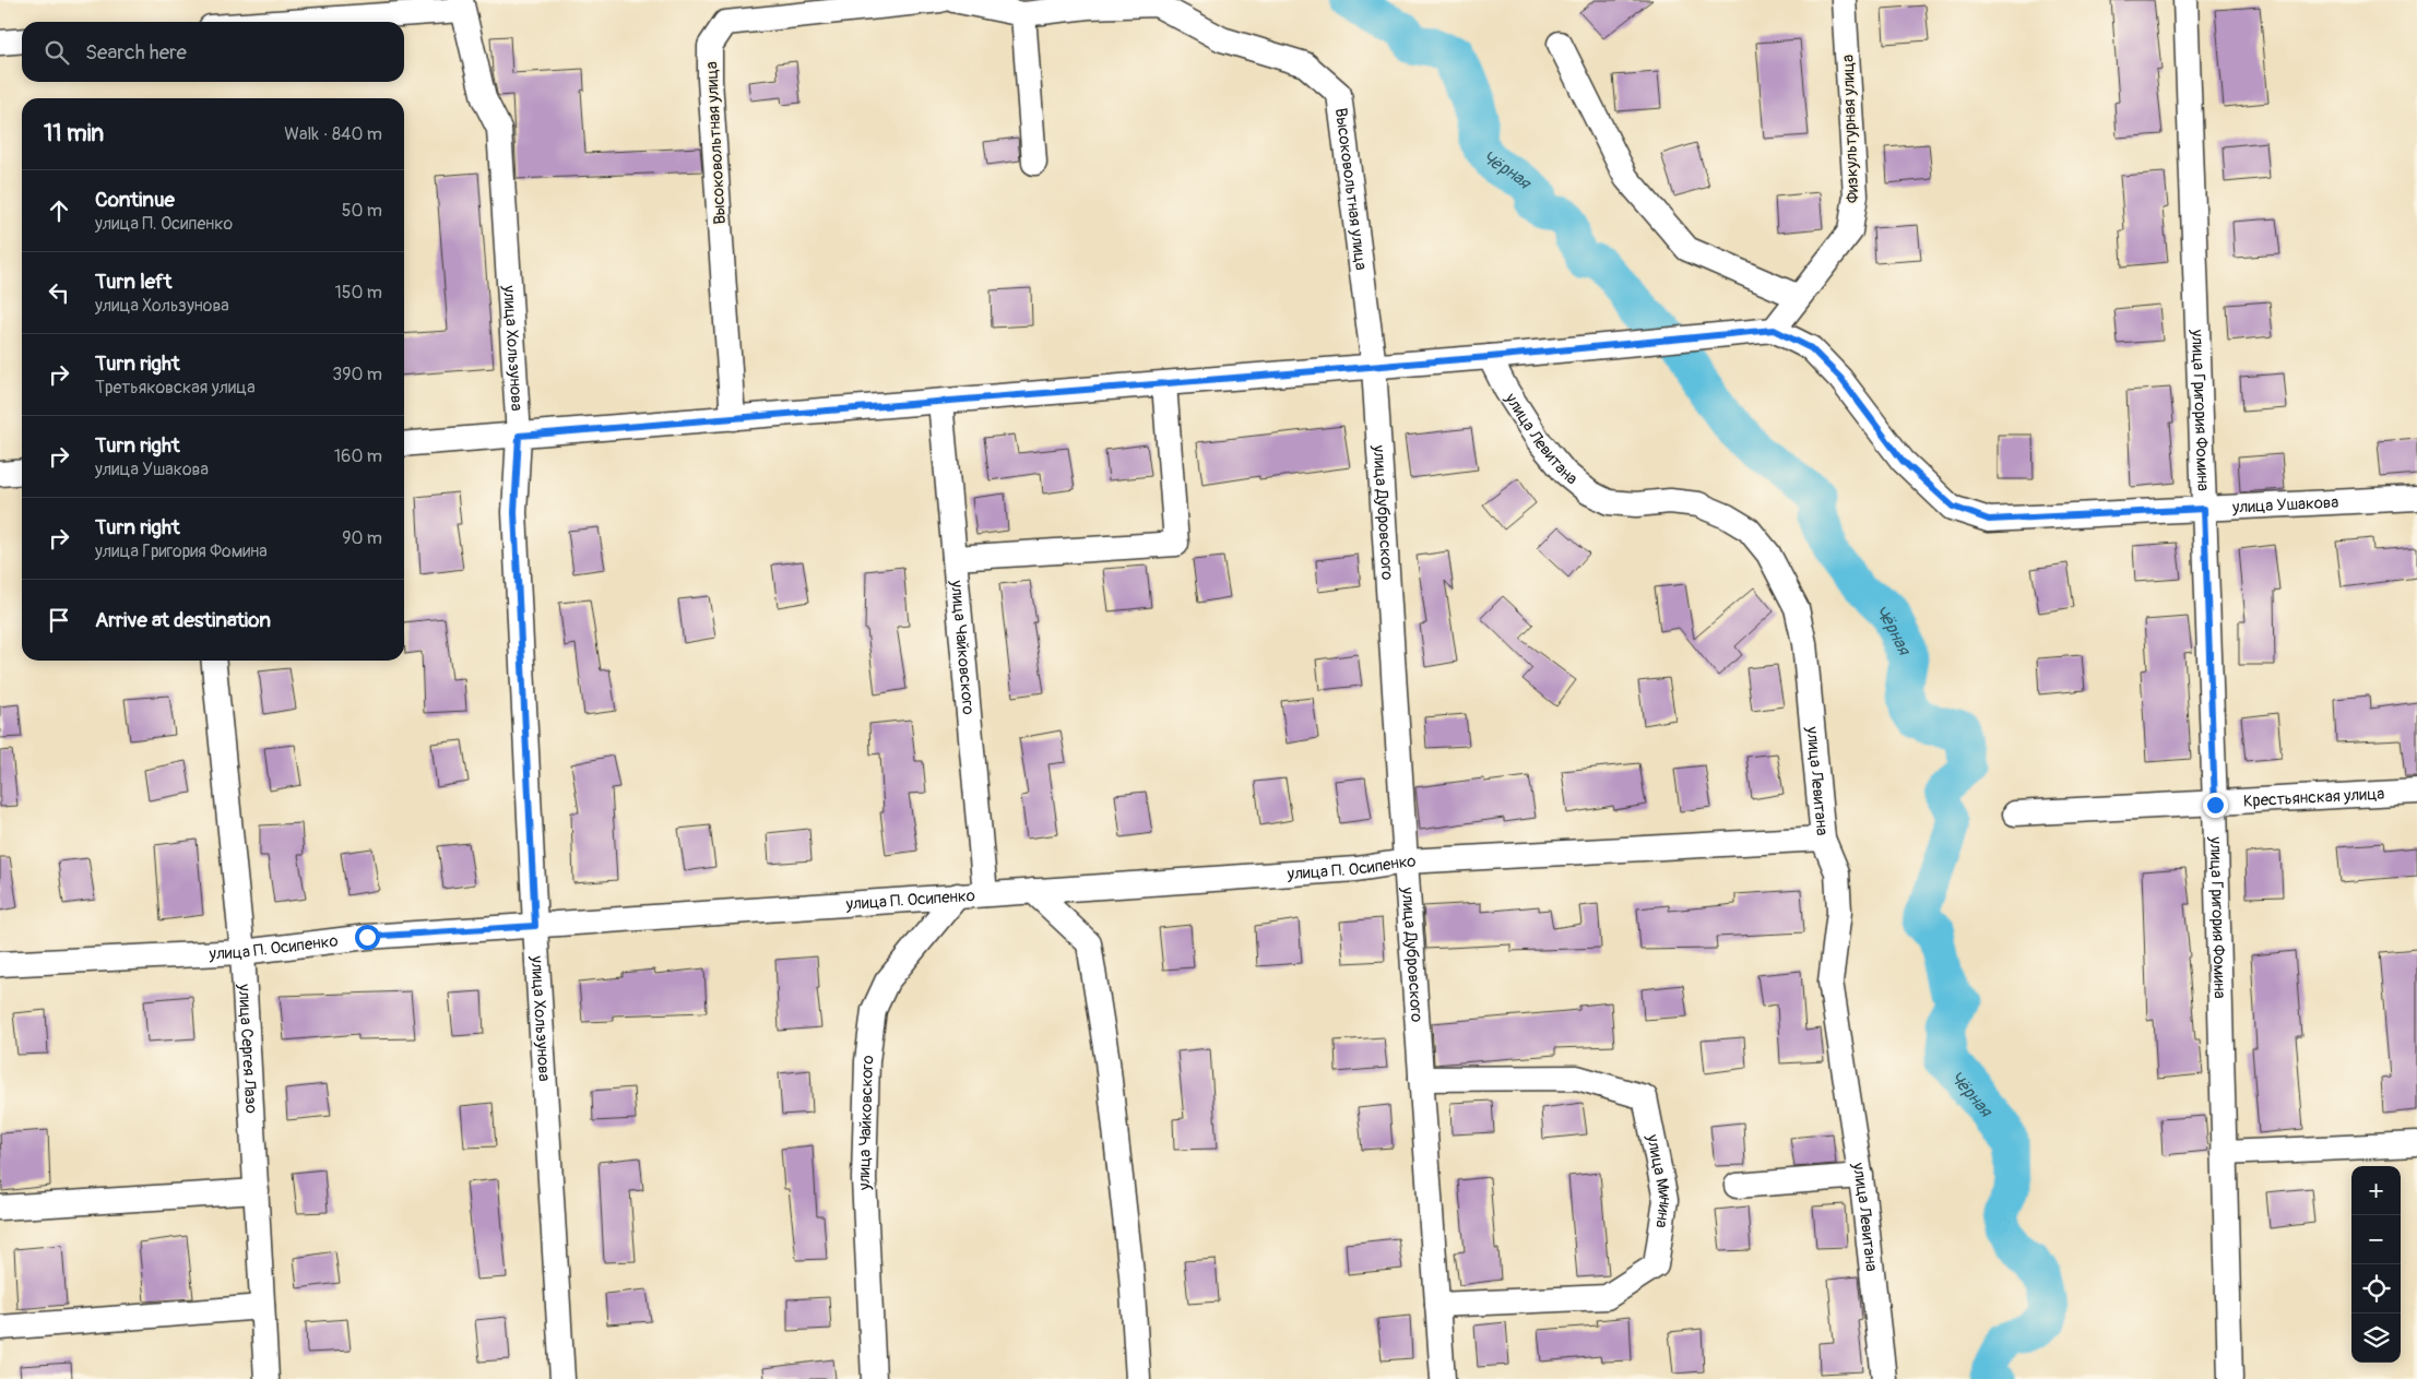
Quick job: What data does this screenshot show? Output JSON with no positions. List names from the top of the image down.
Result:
{
  "streets": {
    "street": [
      "Физкультурная улица",
      "Высоковольтная улица",
      "улица Хользунова",
      "улица Григория Фомина",
      "улица Левитана",
      "улица Ушакова",
      "улица Дубровского",
      "улица Чайковского",
      "Крестьянская улица",
      "улица П. Осипенко",
      "улица Сергея Лазо",
      "улица Минина"
    ]
  },
  "crossings": [
    ["Физкультурная улица", "улица Ушакова"],
    ["Высоковольтная улица", "улица Дубровского"],
    ["улица Хользунова", "улица П. Осипенко"],
    ["улица Григория Фомина", "улица Ушакова"],
    ["улица Григория Фомина", "Крестьянская улица"],
    ["улица Левитана", "улица П. Осипенко"],
    ["улица Дубровского", "улица П. Осипенко"],
    ["улица Дубровского", "улица Минина"],
    ["улица Чайковского", "улица П. Осипенко"],
    ["улица П. Осипенко", "улица Сергея Лазо"]
  ],
  "water": ["Чёрная"],
  "page": {
    "search": "Search here",
    "heading": ["11 min", "Walk · 840 m"],
    "list": [
      ["Continue", "улица П. Осипенко", "50 m"],
      ["Turn left", "улица Хользунова", "150 m"],
      ["Turn right", "Третьяковская улица", "390 m"],
      ["Turn right", "улица Ушакова", "160 m"],
      ["Turn right", "улица Григория Фомина", "90 m"],
      "Arrive at destination"
    ],
    "map_buttons": ["+", "−"]
  }
}
